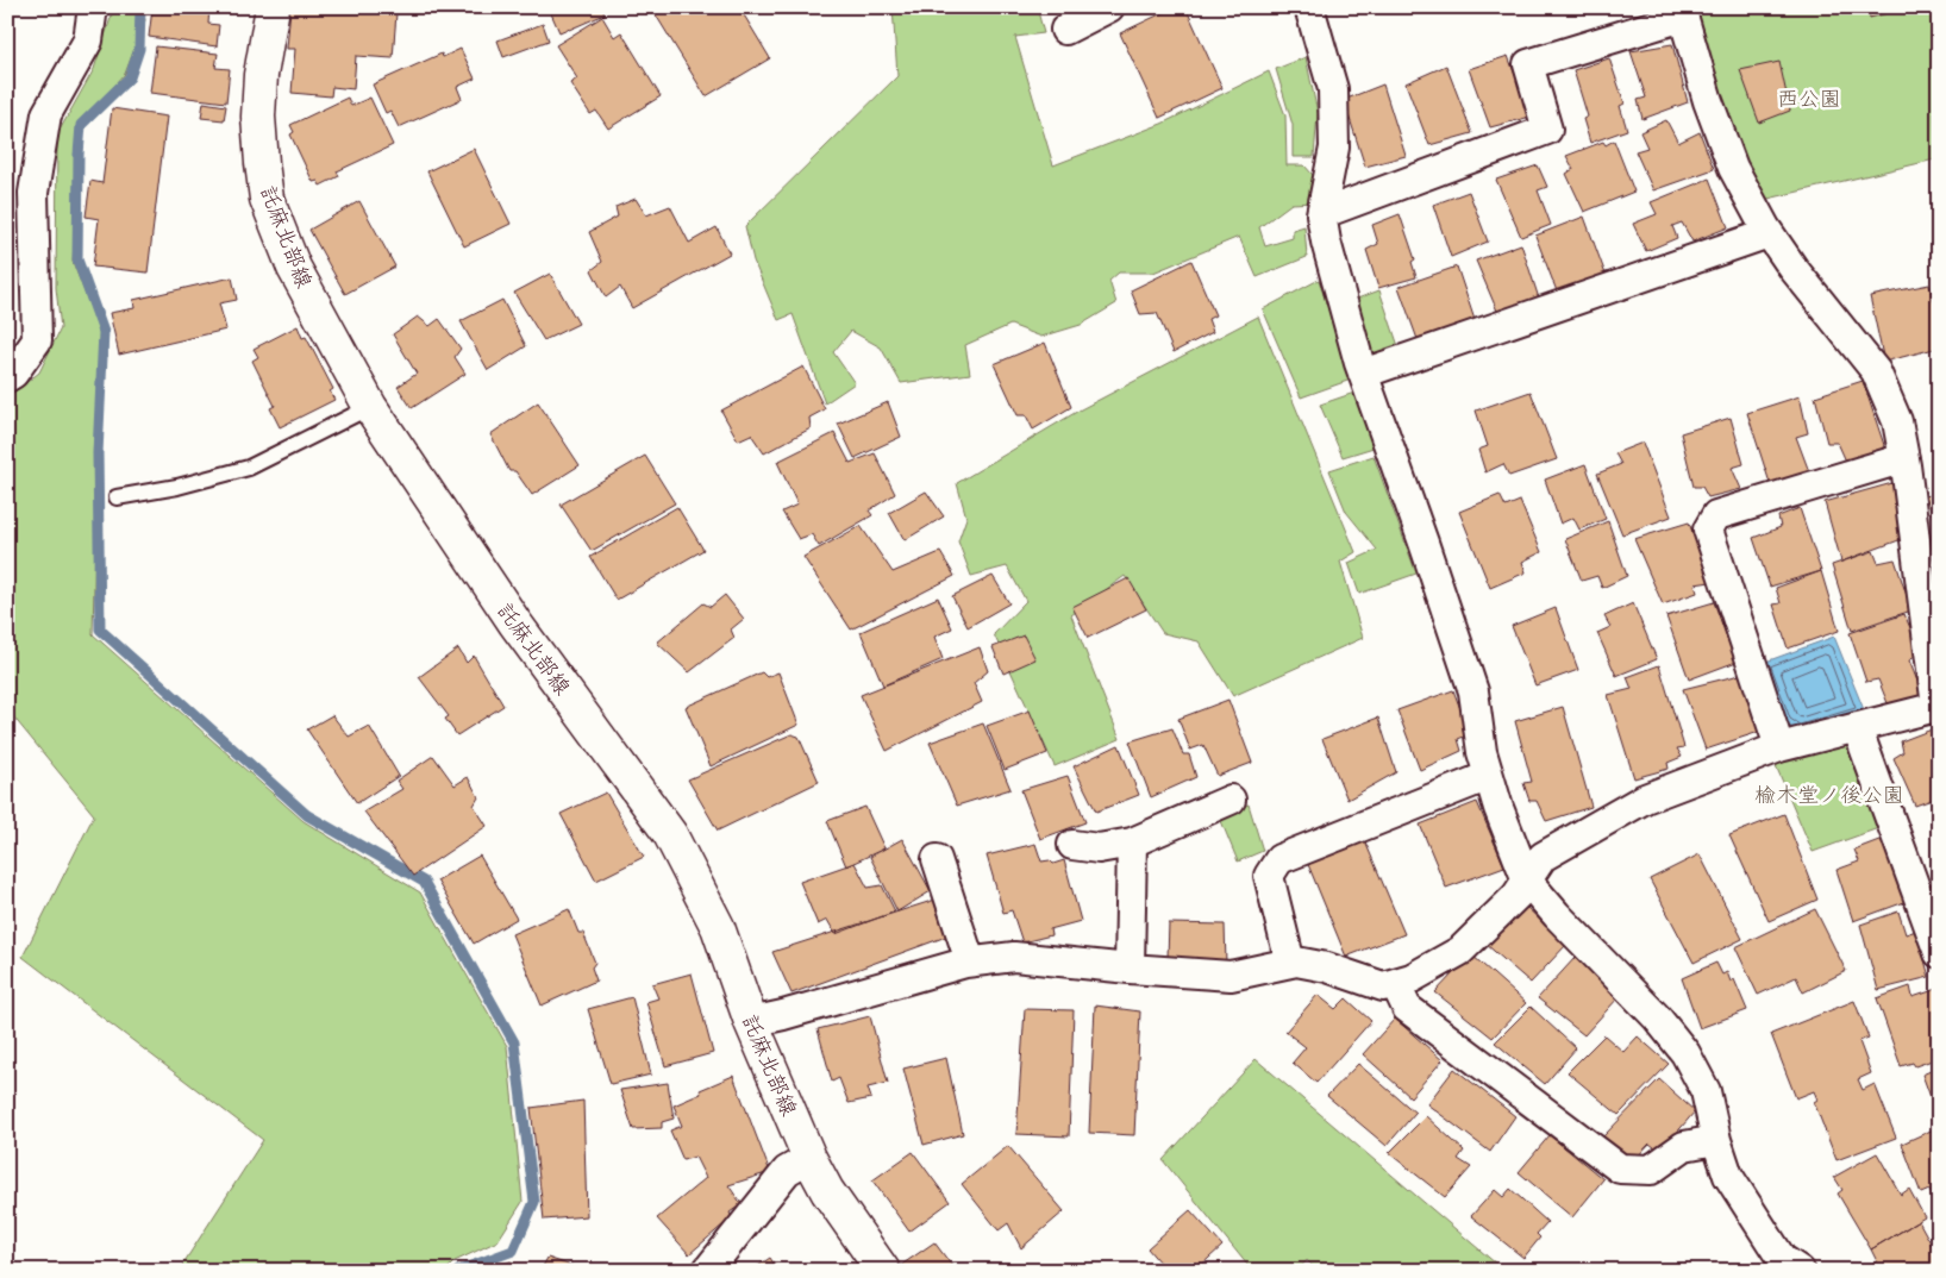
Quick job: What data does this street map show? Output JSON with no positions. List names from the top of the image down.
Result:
{
  "streets": {
    "main road": ["託麻北部線"]
  },
  "parks": ["西公園", "楡木堂ノ後公園"]
}
